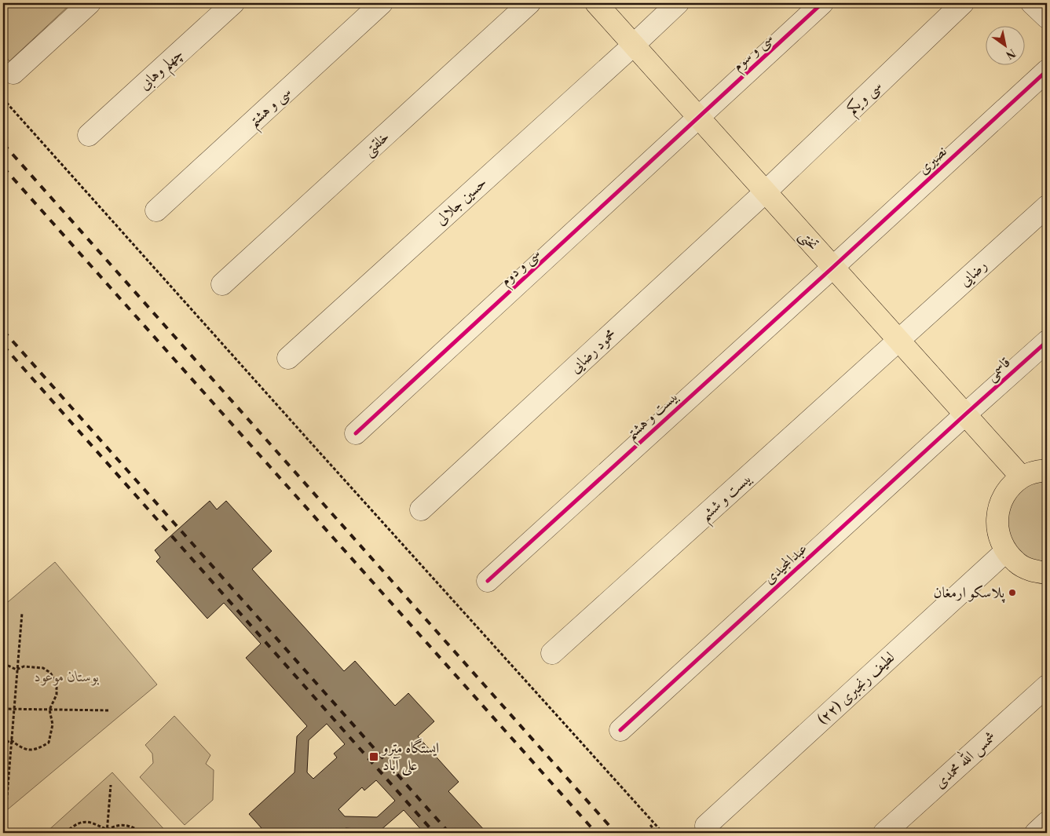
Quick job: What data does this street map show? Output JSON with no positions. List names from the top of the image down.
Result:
{
  "streets": {
    "main road": ["تختی"],
    "street": [
      "سی و سوم",
      "چهلم وهابی",
      "سی و یکم",
      "سی و هشتم",
      "خلقتی",
      "نصیری",
      "حسین جلالی",
      "سی و دوم",
      "رضایی",
      "محمود رضایی",
      "قاسمی",
      "بیست و هشتم",
      "بیست و ششم",
      "عبدالمجیدی",
      "لطیف رنجبری (۲۲)",
      "شمس الله محمدی"
    ]
  },
  "crossings": [
    ["سی و سوم", "تختی"],
    ["سی و سوم", "سی و دوم"],
    ["سی و یکم", "تختی"],
    ["سی و یکم", "محمود رضایی"],
    ["نصیری", "تختی"],
    ["نصیری", "بیست و هشتم"],
    ["حسین جلالی", "تختی"],
    ["تختی", "سی و دوم"],
    ["تختی", "رضایی"],
    ["تختی", "محمود رضایی"],
    ["تختی", "قاسمی"],
    ["تختی", "بیست و هشتم"],
    ["تختی", "بیست و ششم"],
    ["تختی", "عبدالمجیدی"],
    ["رضایی", "بیست و ششم"],
    ["قاسمی", "عبدالمجیدی"]
  ],
  "parks": ["بوستان موعود"],
  "places": {
    "other": ["پلاسکو ارمغان"],
    "transit": ["ایستگاه مترو علی آباد"]
  },
  "north": "bottom right"
}
